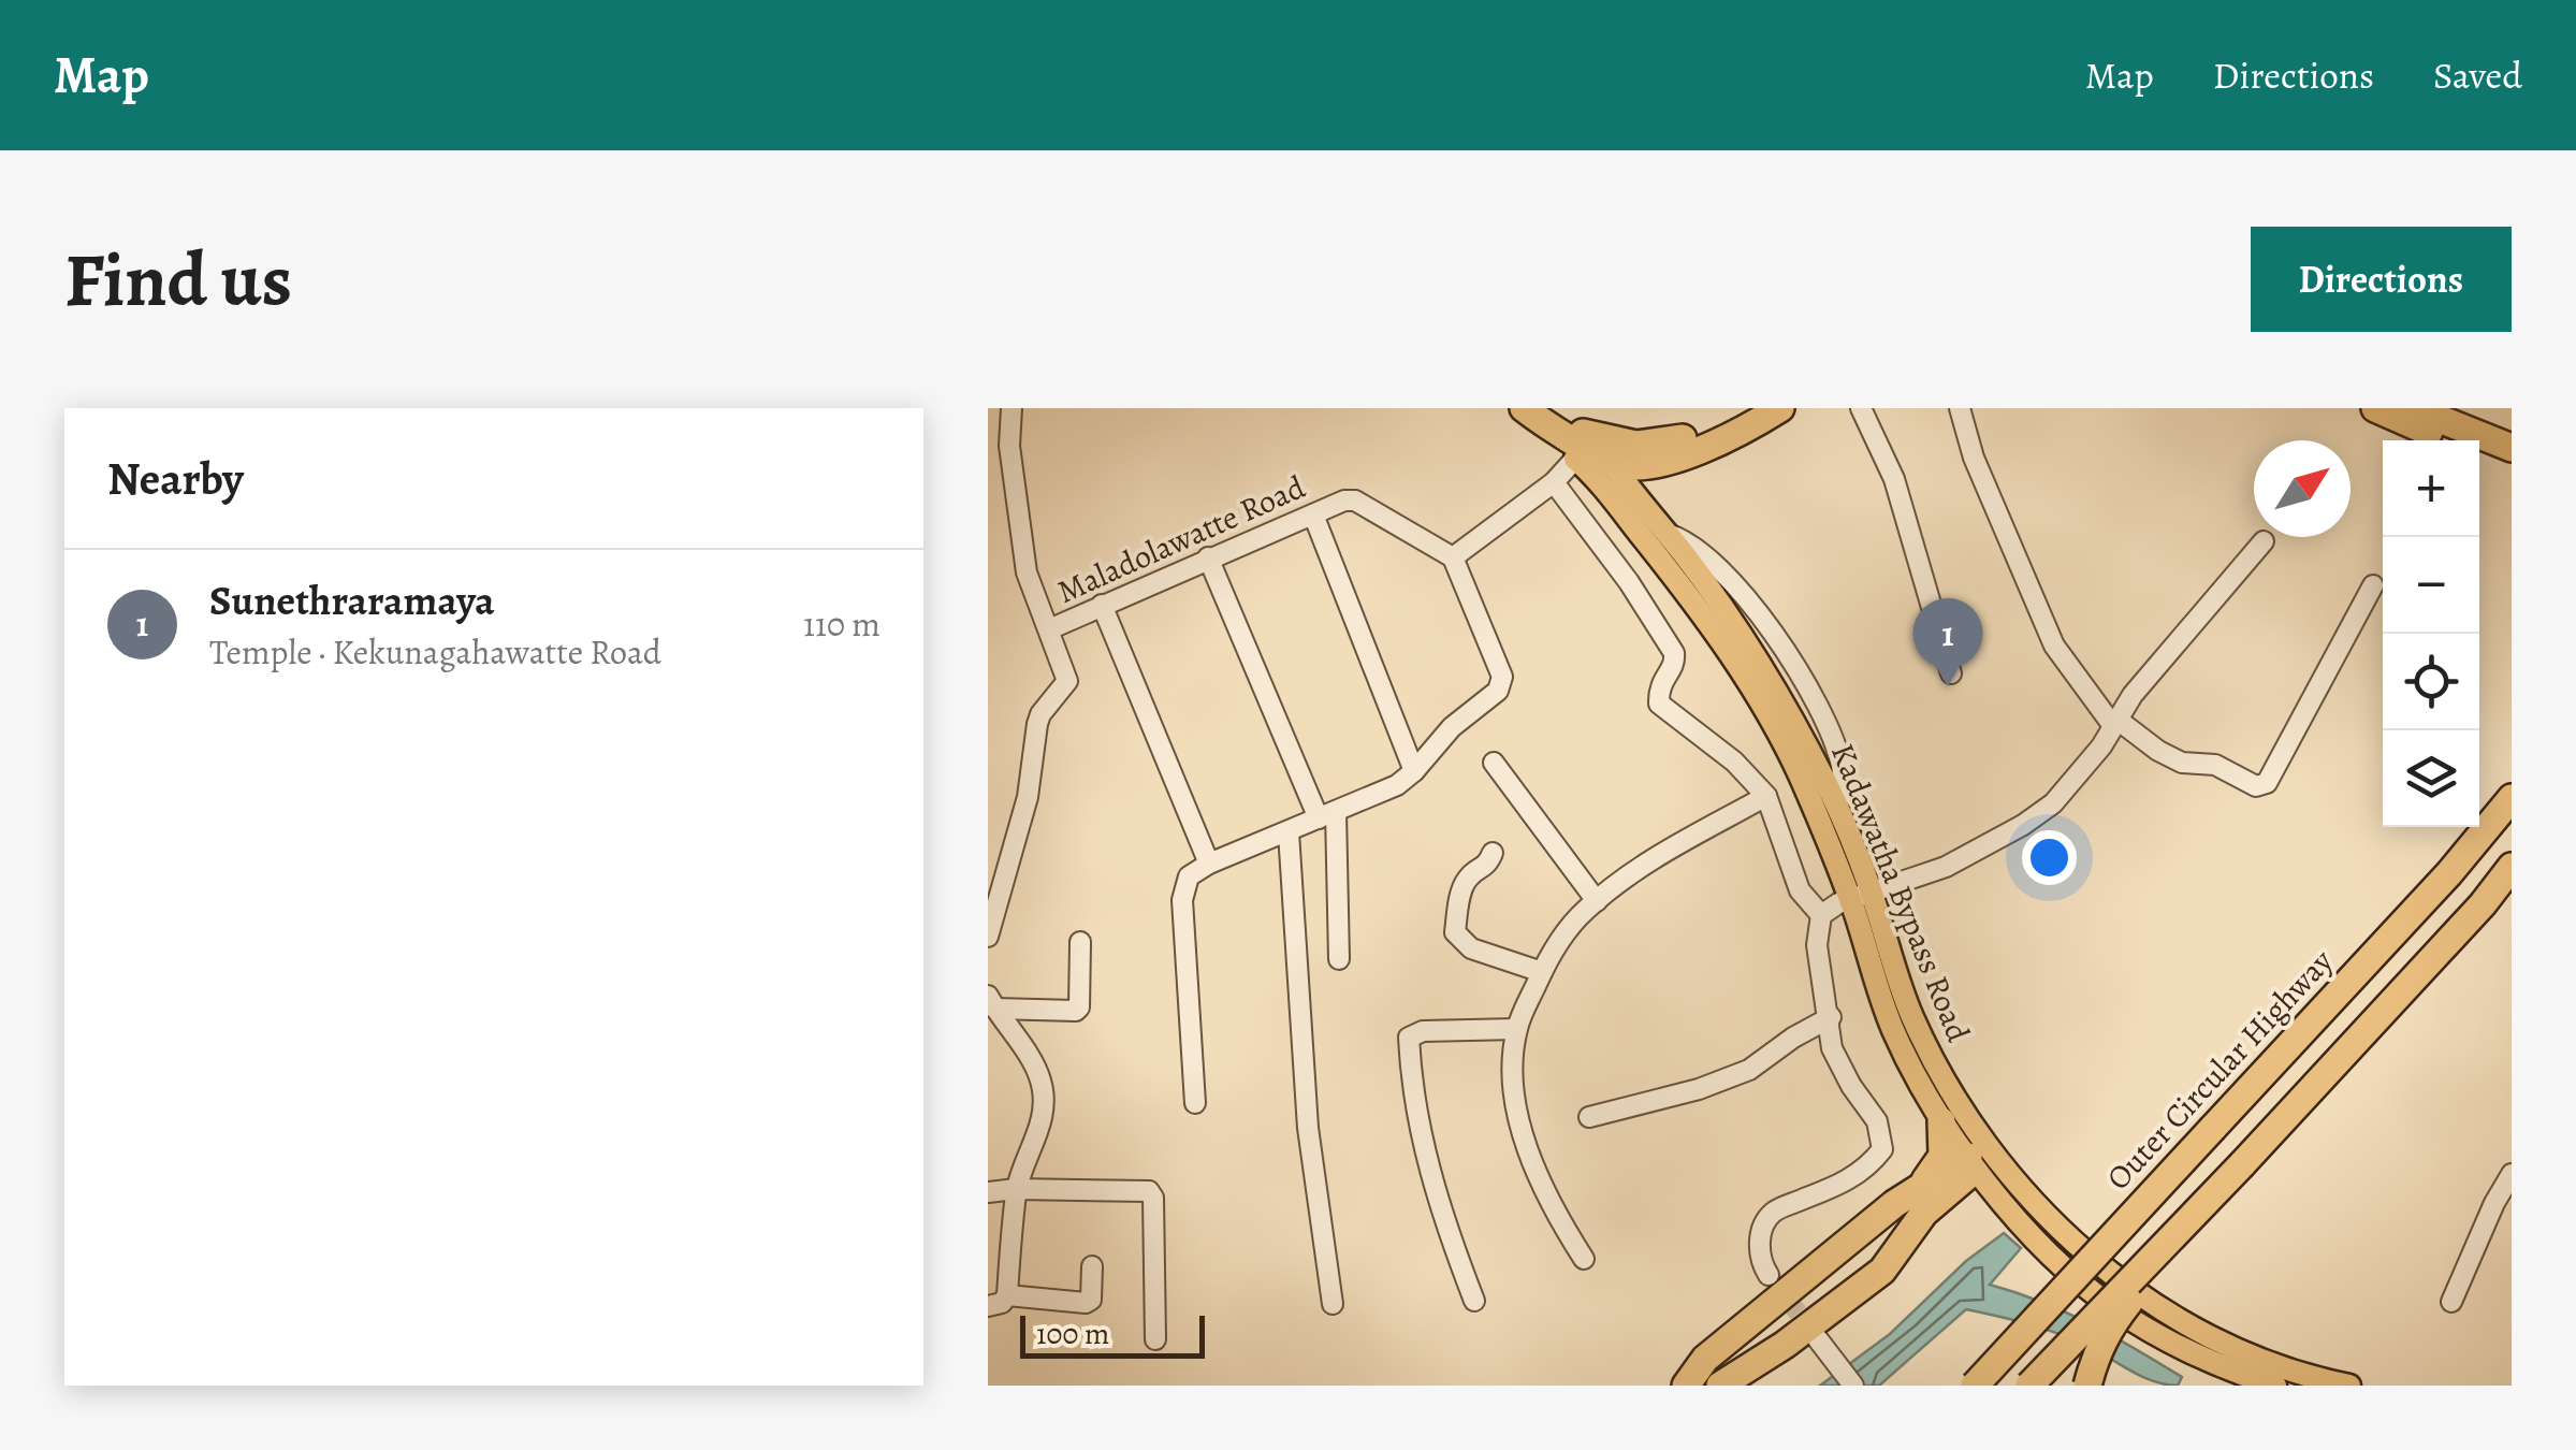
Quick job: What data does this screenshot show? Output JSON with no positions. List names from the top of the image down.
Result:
{
  "streets": {
    "highway": ["Outer Circular Highway"],
    "main road": ["Kadawatha Bypass Road"],
    "street": ["Maladolawatte Road"]
  },
  "scale_bar": "100 m",
  "north": "top right",
  "page": {
    "header": "Map",
    "nav": ["Map", "Directions", "Saved"],
    "buttons": "Directions",
    "title": "Find us",
    "heading": "Nearby",
    "map_buttons": ["+", "−"],
    "list": [
      {
        "mark": "1",
        "name": "Sunethraramaya",
        "note": "Temple · Kekunagahawatte Road",
        "value": "110 m"
      }
    ],
    "pins": "1",
    "scale": "100 m"
  }
}
